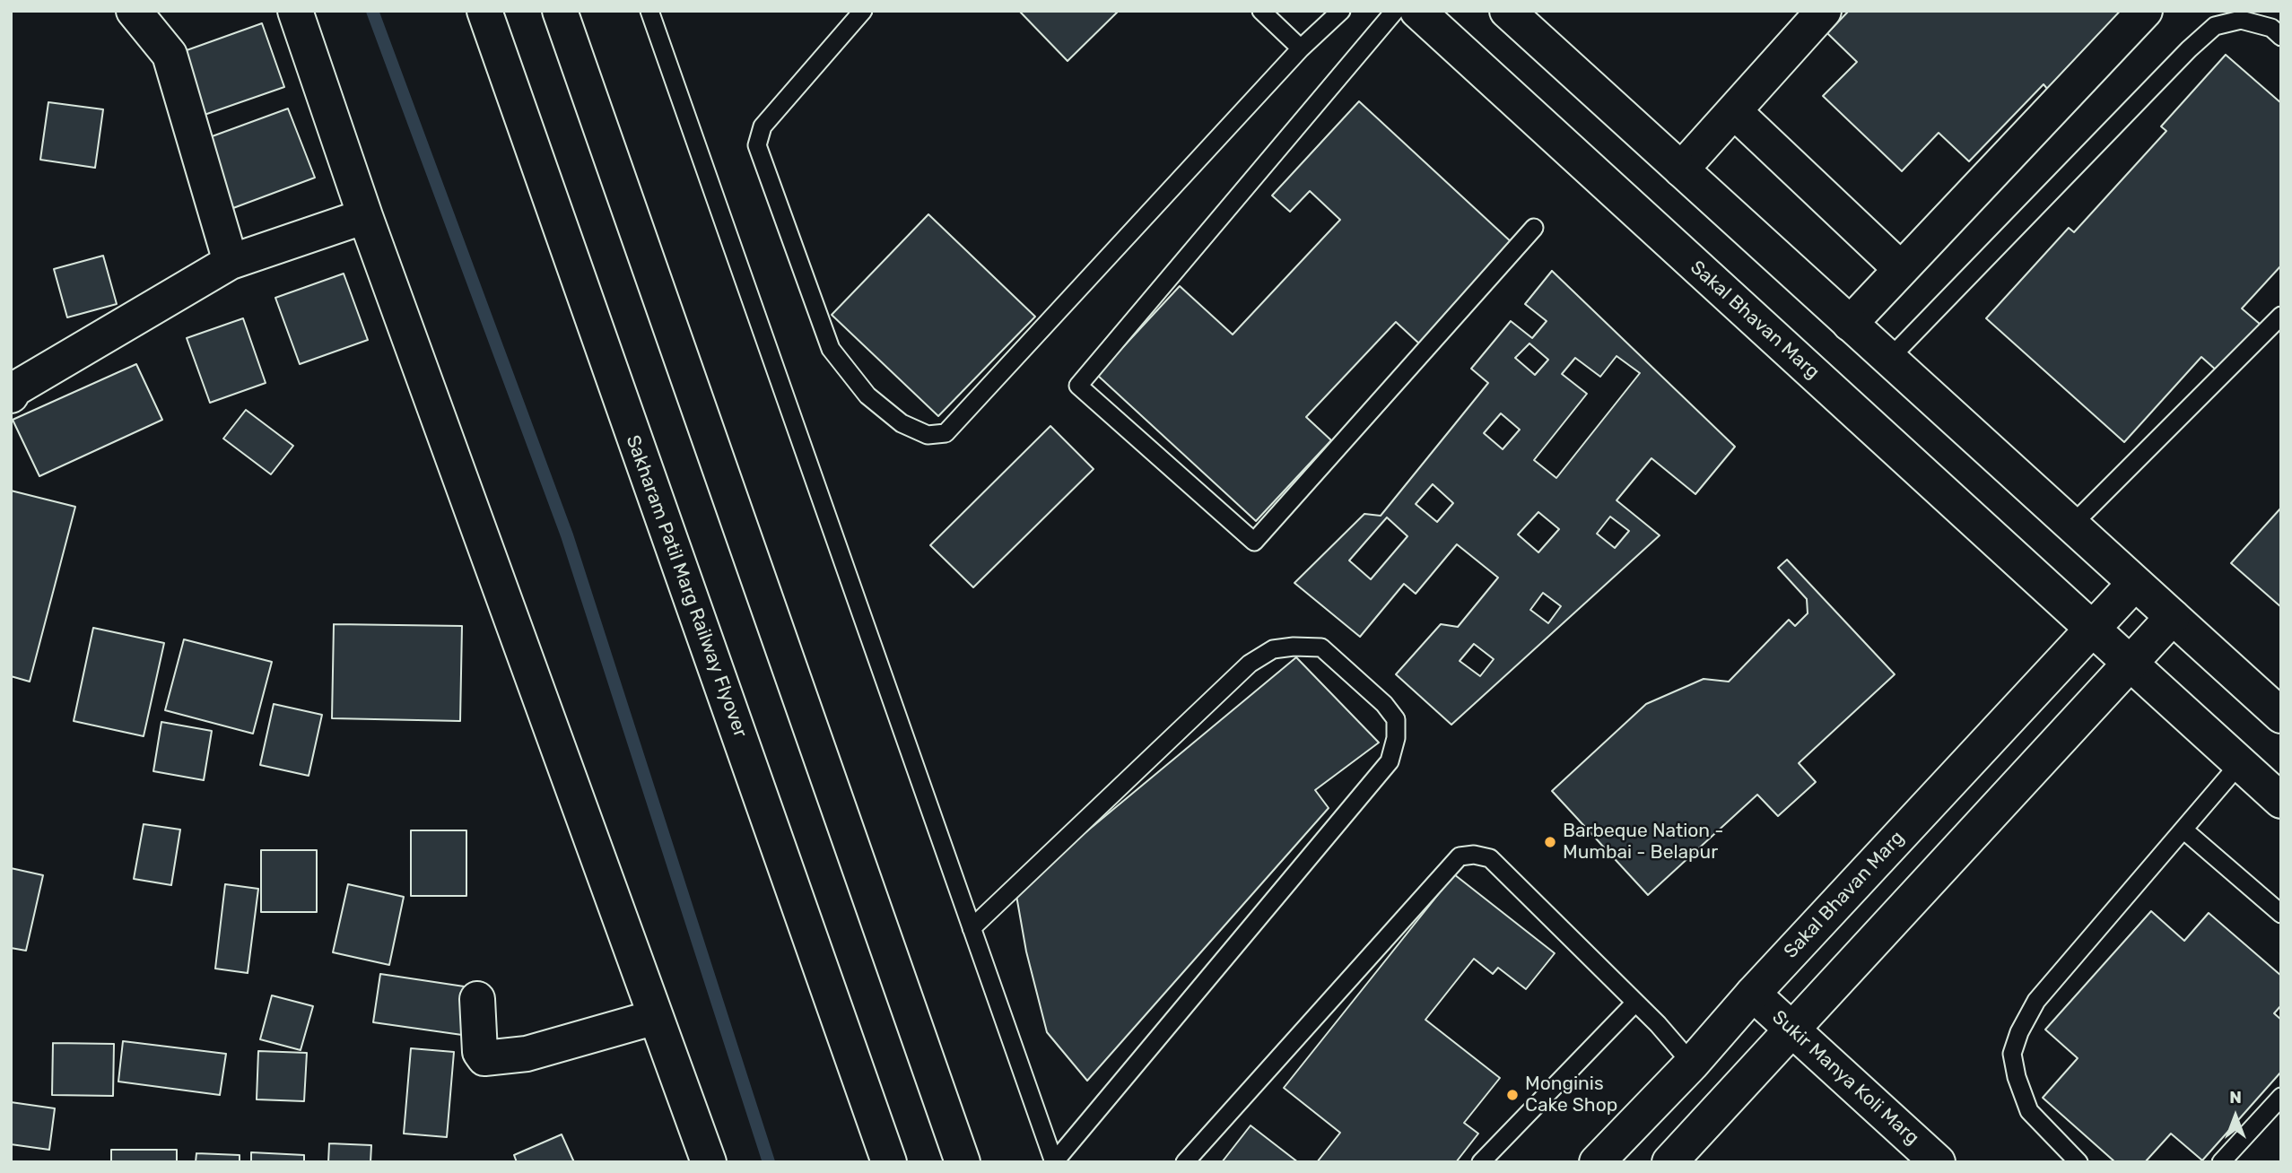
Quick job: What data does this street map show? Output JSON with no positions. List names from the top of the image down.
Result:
{
  "streets": {
    "main road": ["Sakal Bhavan Marg", "Sakharam Patil Marg Railway Flyover", "Sukir Manya Koli Marg"]
  },
  "crossings": [
    ["Sakal Bhavan Marg", "Sukir Manya Koli Marg"]
  ],
  "places": ["Barbeque Nation - Mumbai - Belapur", "Monginis Cake Shop"],
  "north": "top"
}
